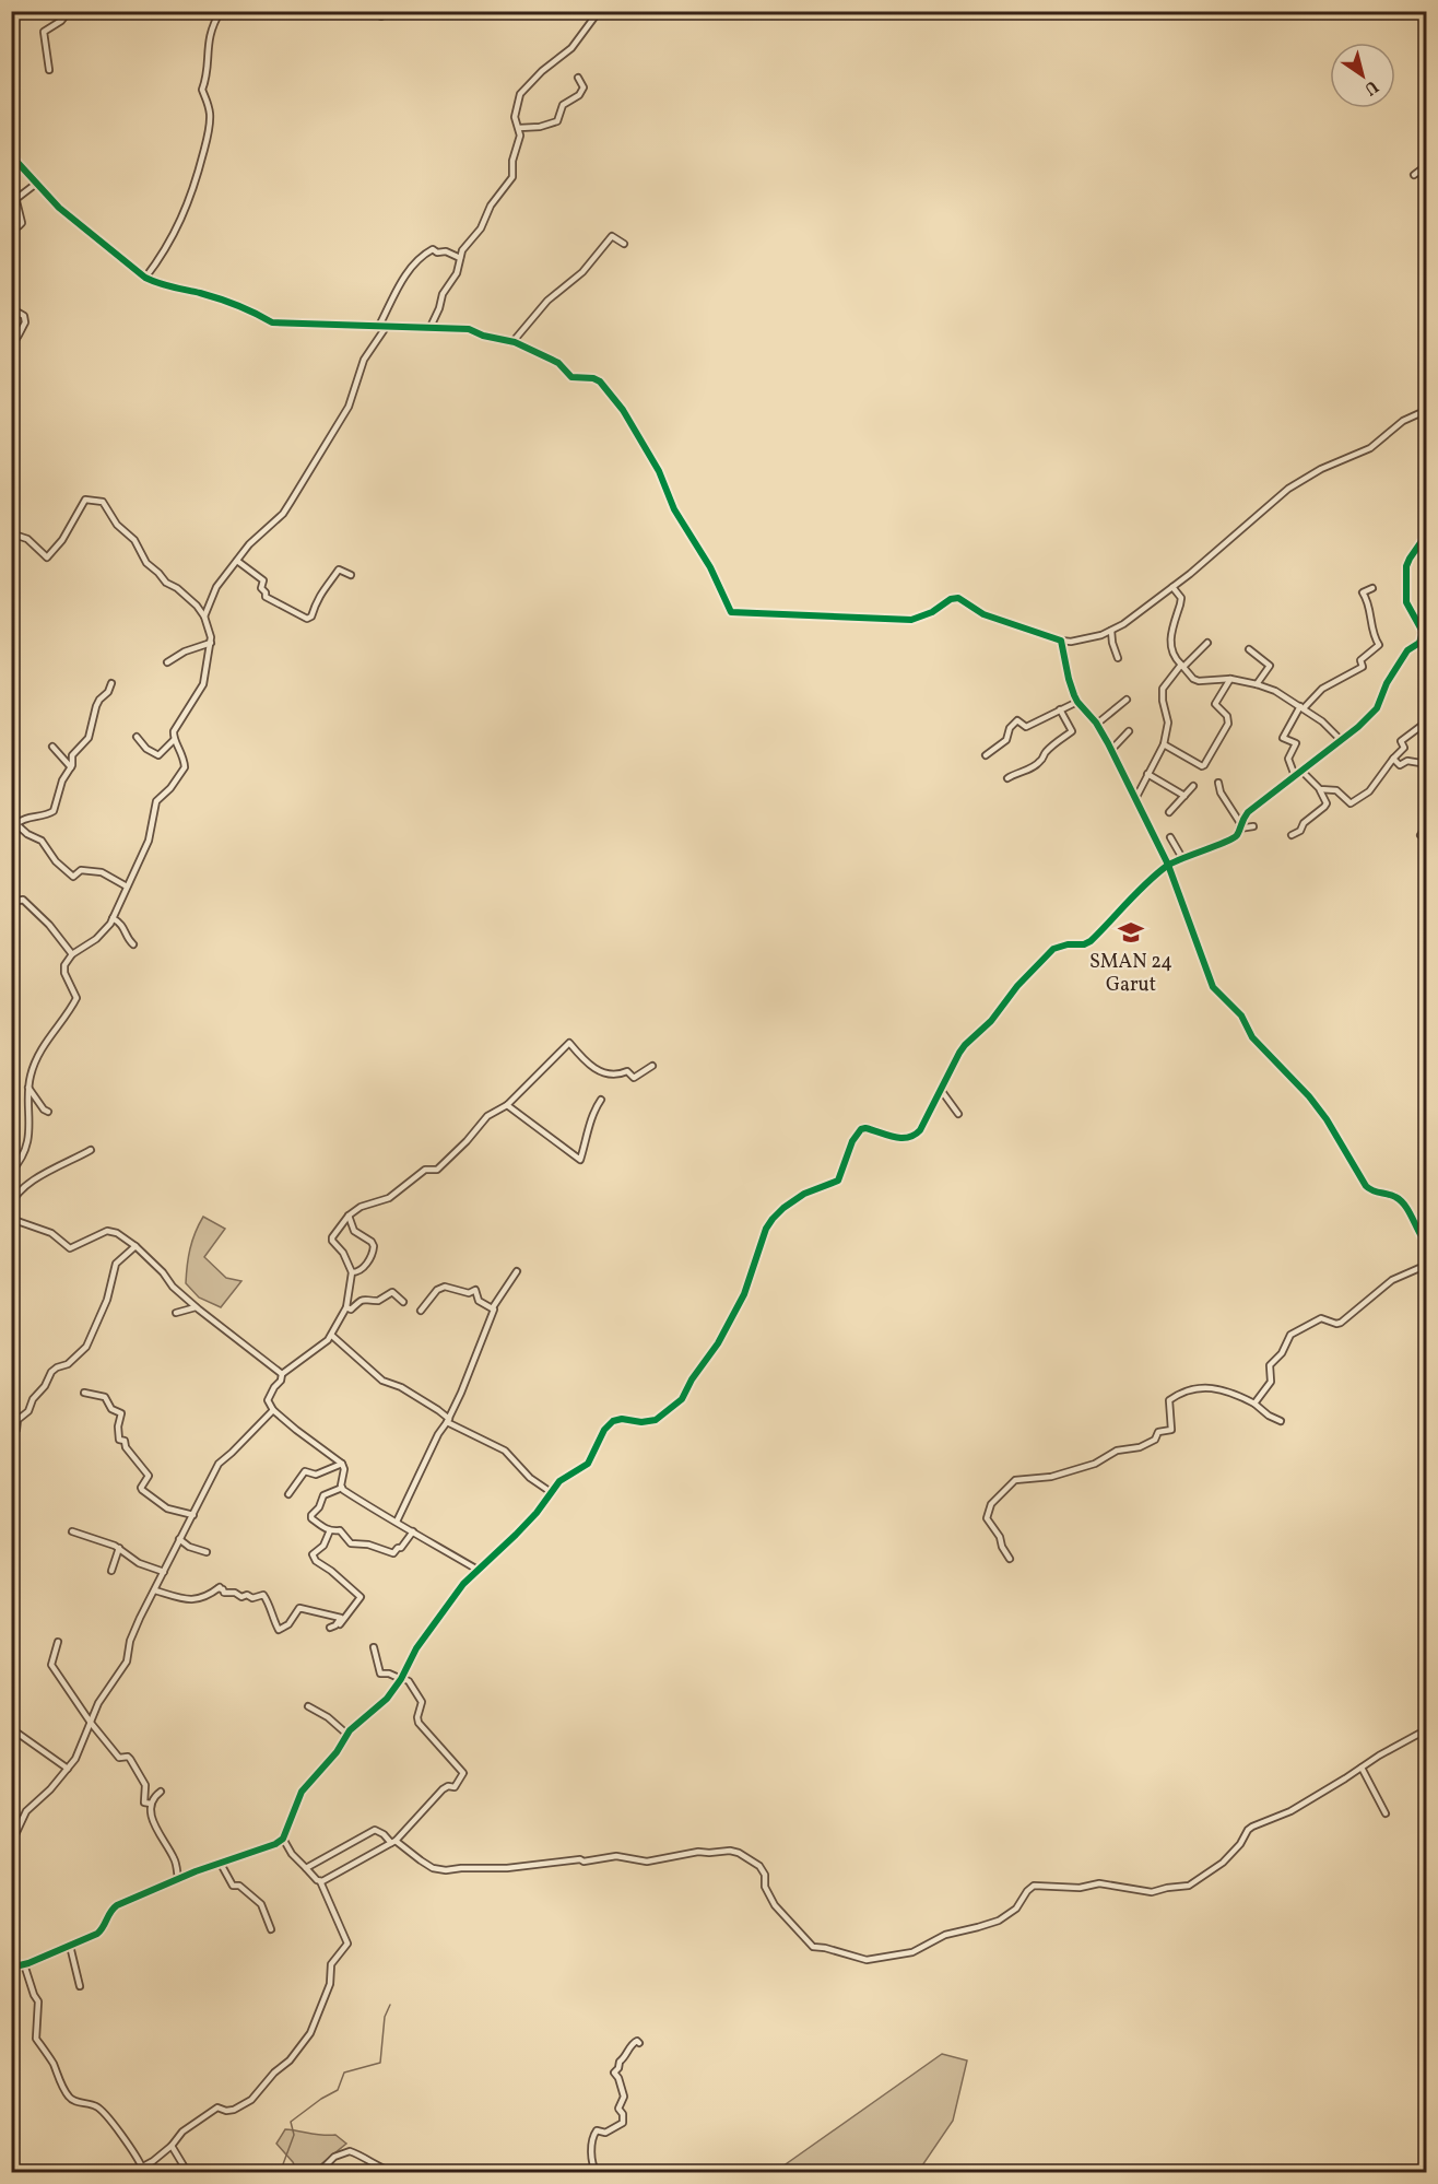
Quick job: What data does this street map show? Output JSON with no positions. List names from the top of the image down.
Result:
{
  "places": {
    "school or university": ["SMAN 24 Garut"]
  },
  "north": "bottom right"
}
